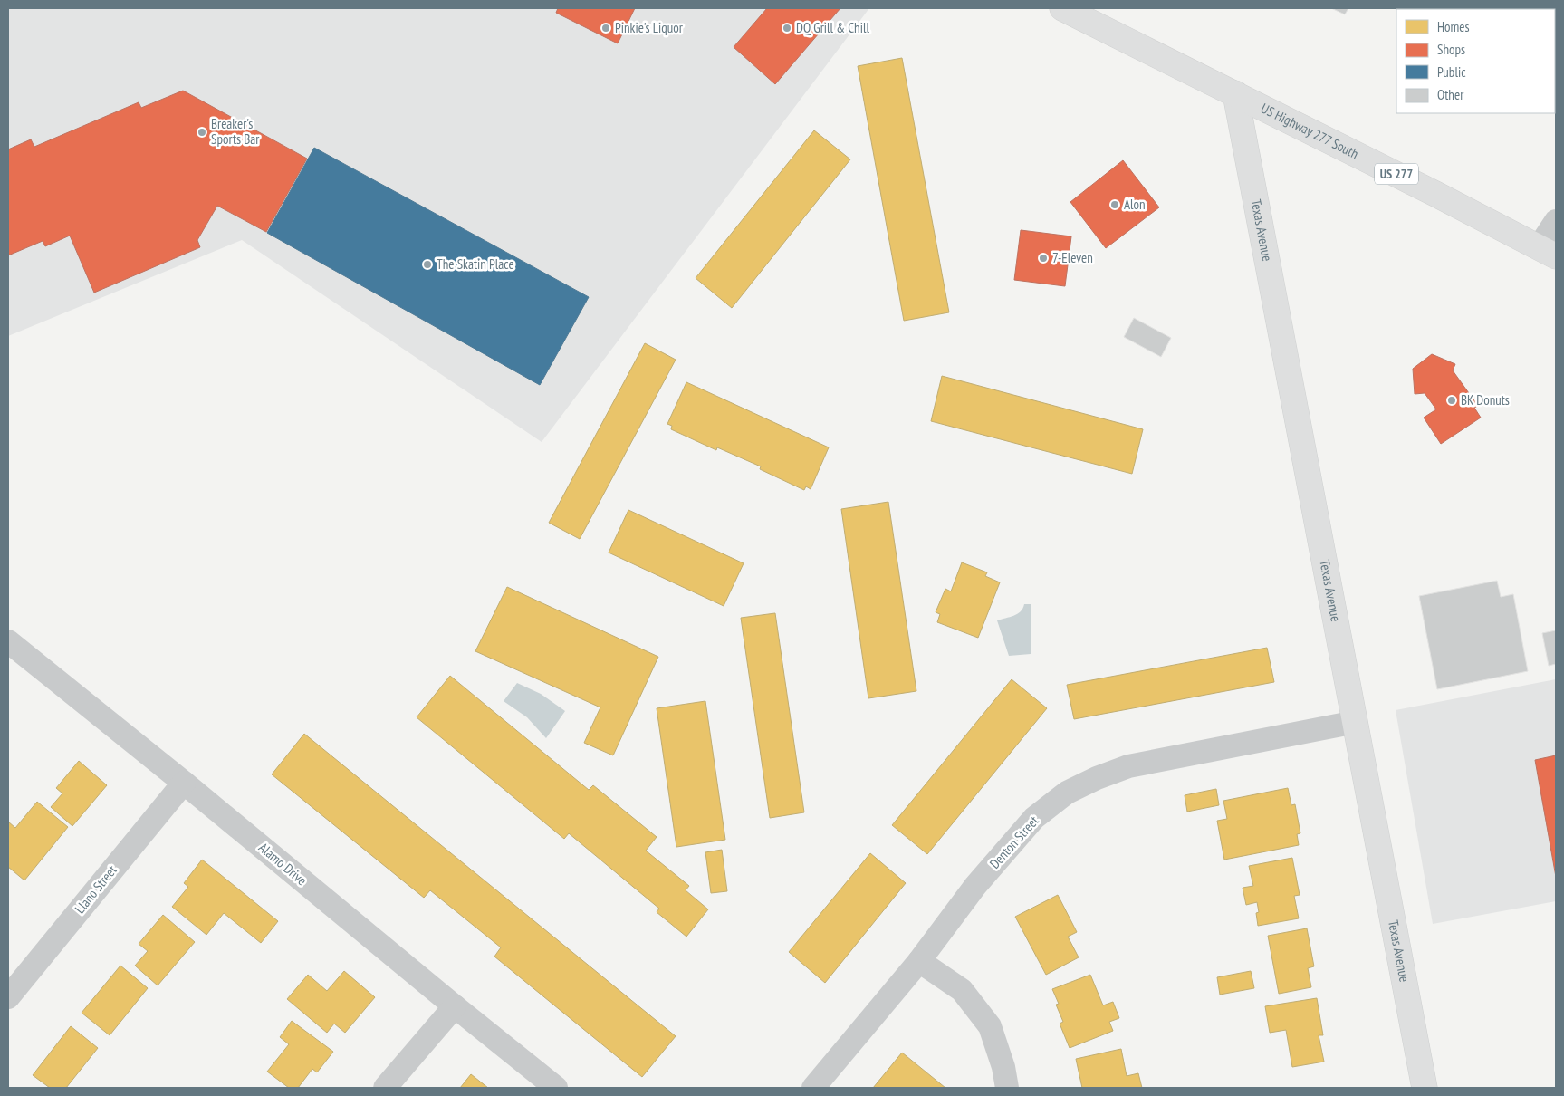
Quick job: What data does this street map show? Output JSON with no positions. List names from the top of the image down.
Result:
{
  "streets": {
    "main road": ["US Highway 277 South", "US 277", "Texas Avenue"],
    "street": ["Denton Street", "Alamo Drive", "Llano Street"]
  },
  "crossings": [
    ["US Highway 277 South", "Texas Avenue"],
    ["Texas Avenue", "Denton Street"],
    ["Alamo Drive", "Llano Street"]
  ],
  "places": [
    "Pinkie's Liquor",
    "DQ Grill & Chill",
    "Breaker's Sports Bar",
    "Alon",
    "7-Eleven",
    "The Skatin Place",
    "BK Donuts"
  ],
  "legend": [
    "Homes",
    "Shops",
    "Public",
    "Other"
  ]
}
